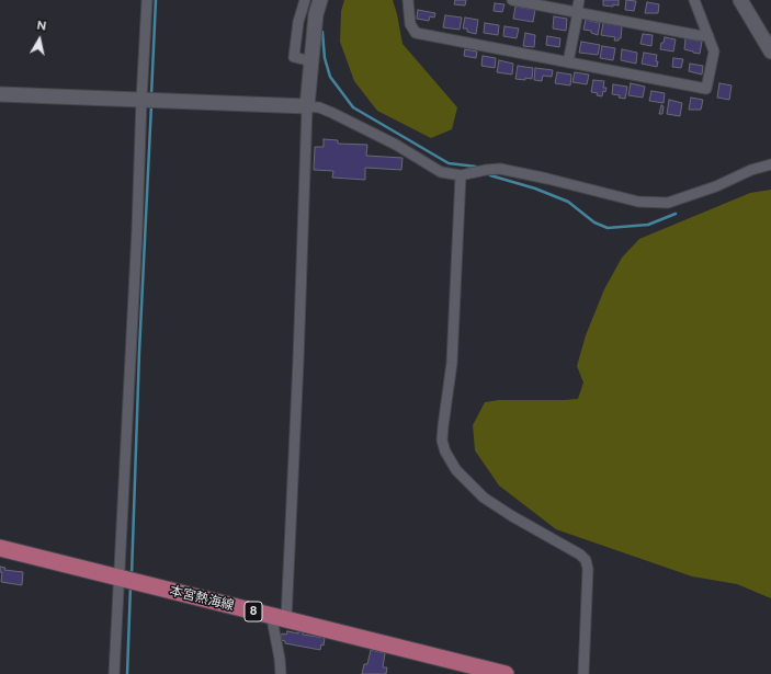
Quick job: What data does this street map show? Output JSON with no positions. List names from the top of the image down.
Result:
{
  "streets": {
    "main road": ["本宮熱海線", "8"]
  },
  "north": "top"
}
